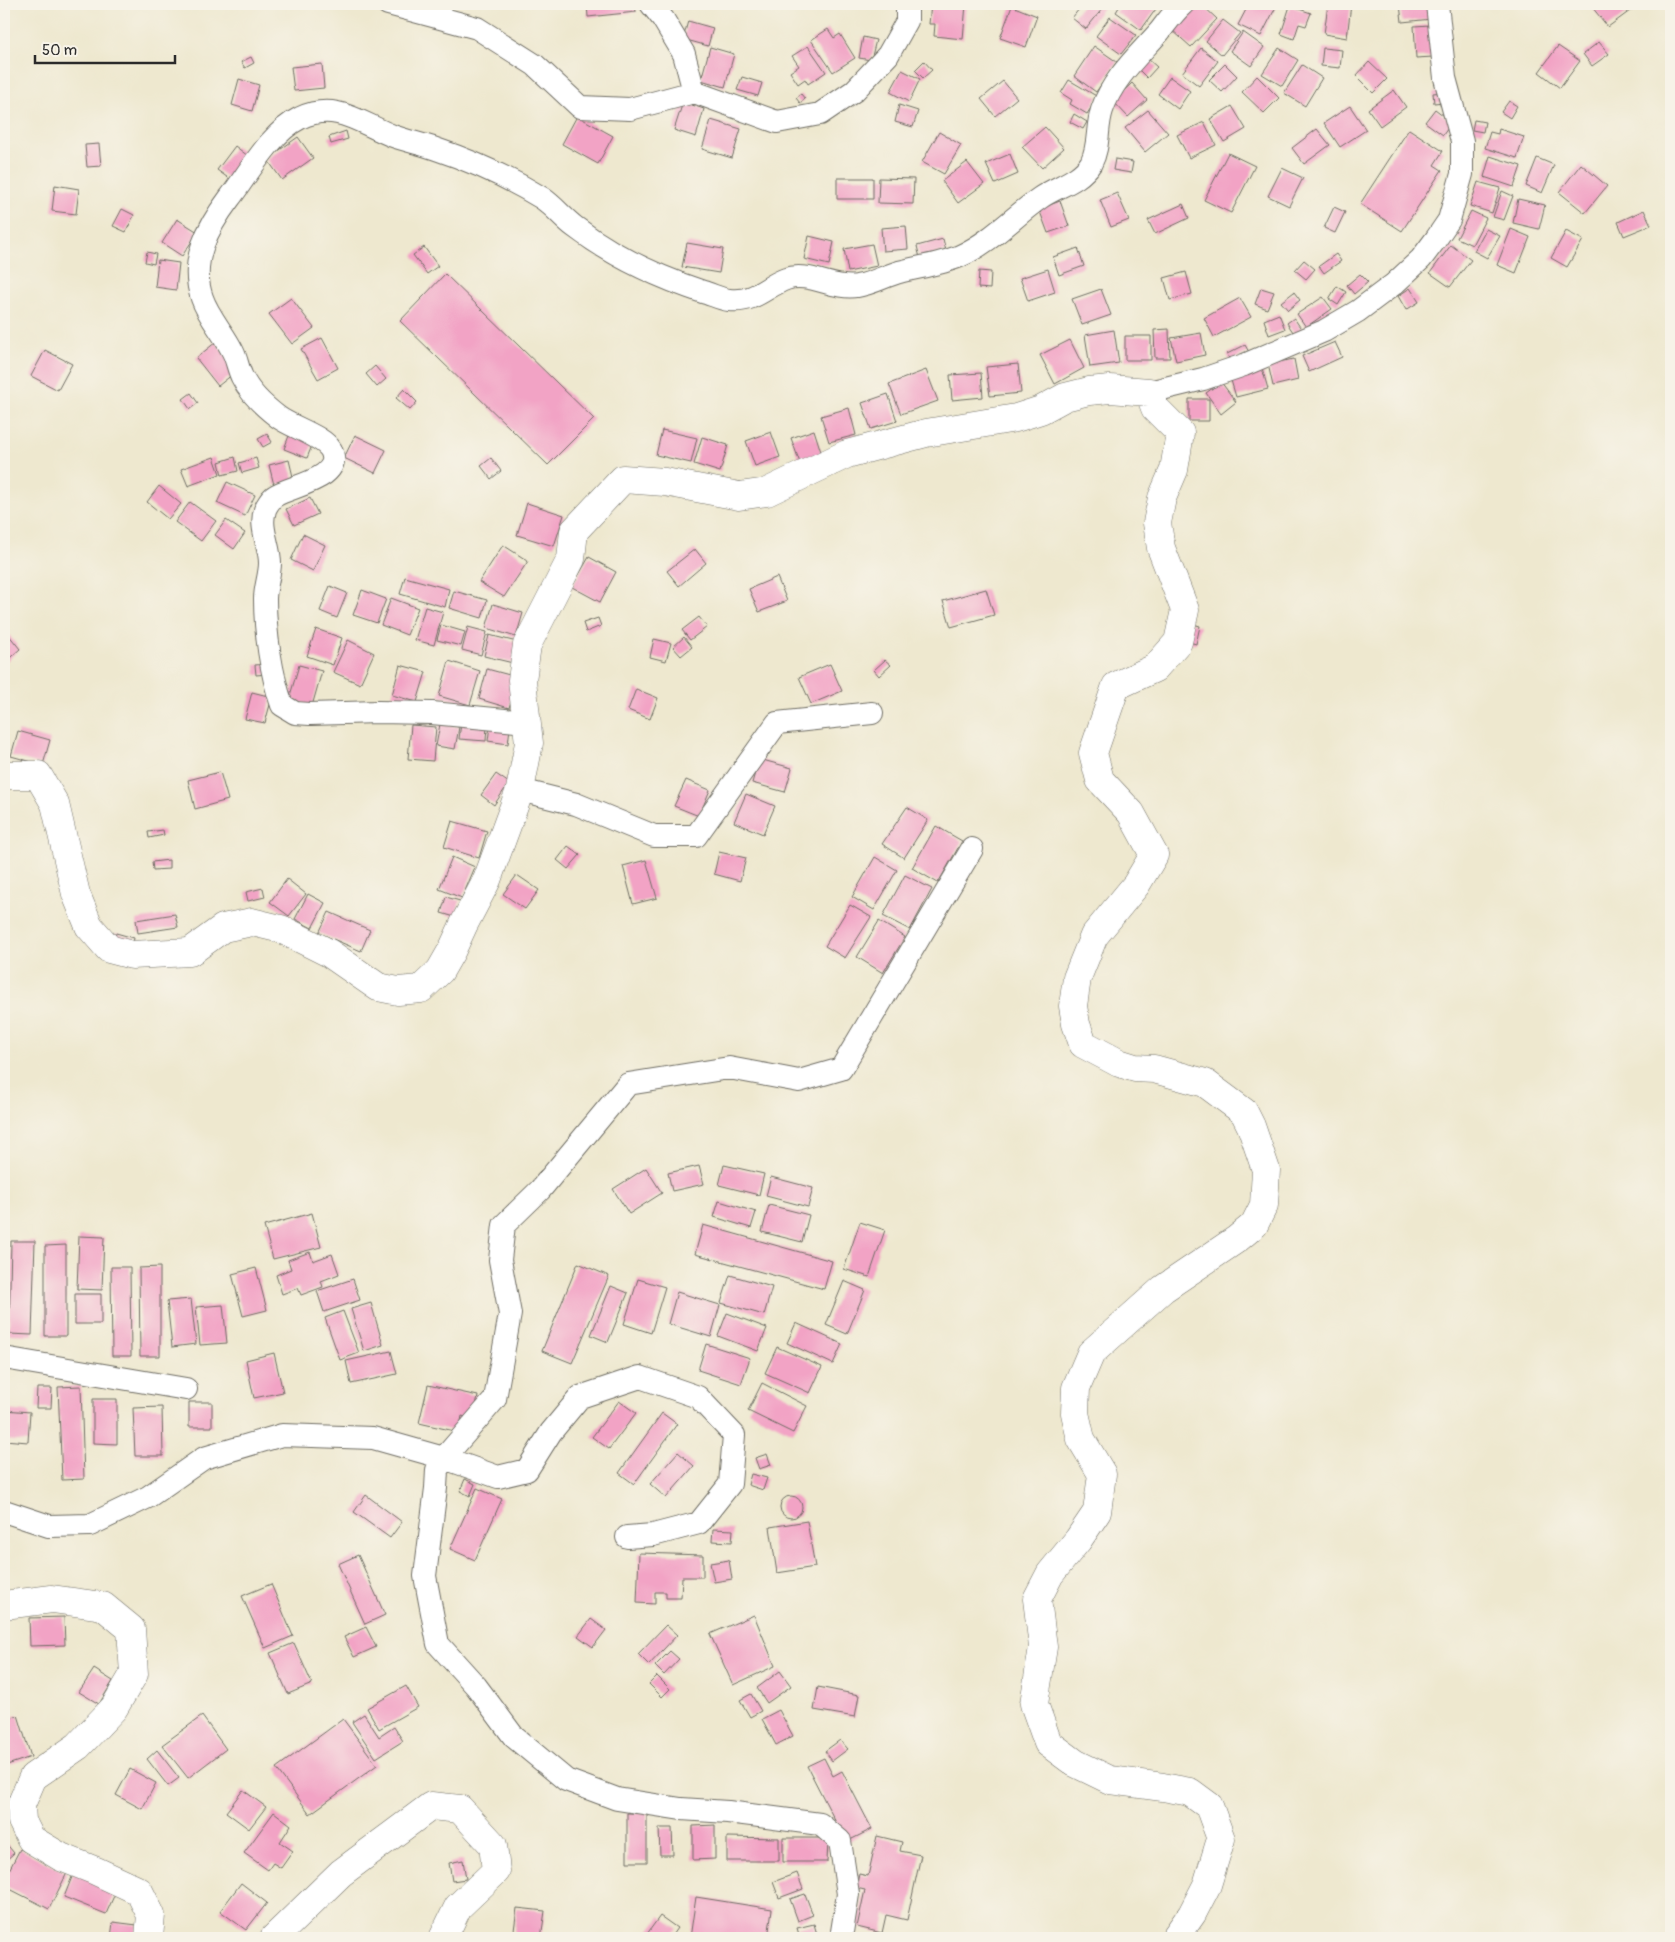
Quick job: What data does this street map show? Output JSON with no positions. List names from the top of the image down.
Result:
{
  "scale_bar": "50 m"
}
